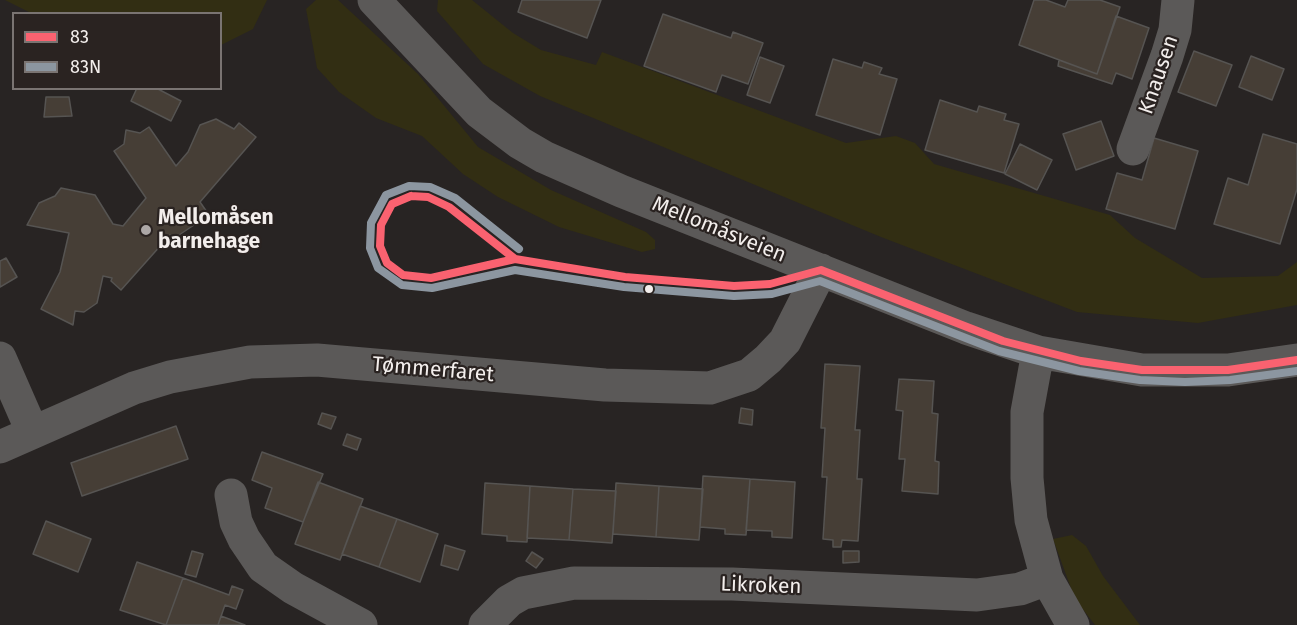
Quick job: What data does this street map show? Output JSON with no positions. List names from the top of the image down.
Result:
{
  "streets": {
    "street": [
      "Knausen",
      "Mellomåsveien",
      "Tømmerfaret",
      "Likroken"
    ]
  },
  "crossings": [
    ["Mellomåsveien", "Tømmerfaret"]
  ],
  "places": ["Mellomåsen barnehage"],
  "lines": ["transit line 83N", "transit line 83"],
  "legend": ["83", "83N"]
}
